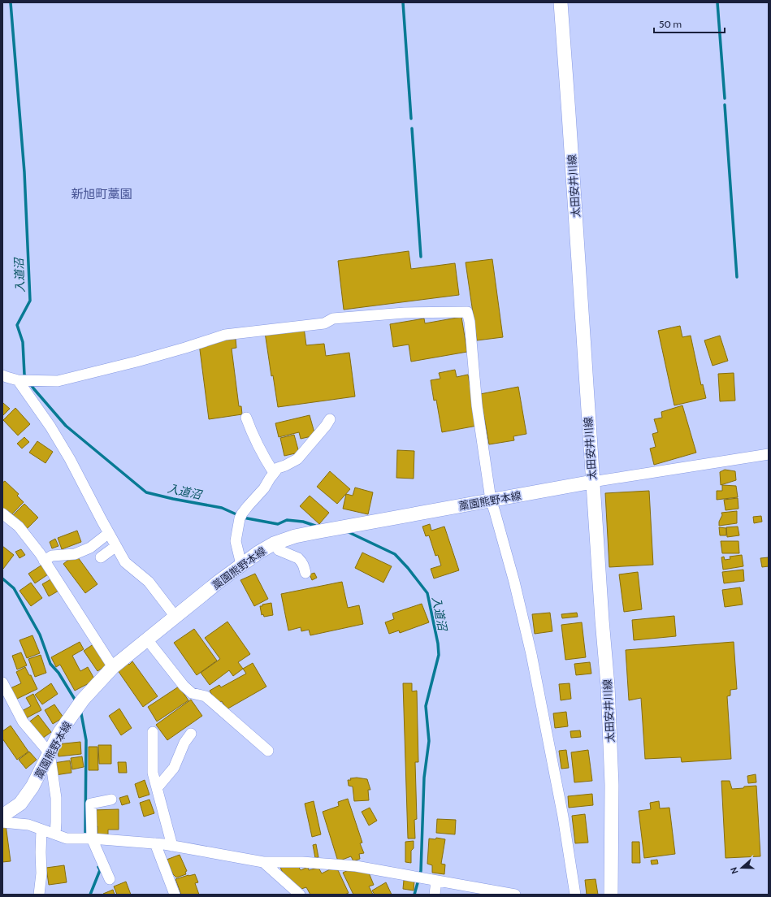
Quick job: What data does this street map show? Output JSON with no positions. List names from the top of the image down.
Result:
{
  "streets": {
    "main road": ["太田安井川線", "藁園熊野本線"]
  },
  "crossings": [
    ["太田安井川線", "藁園熊野本線"]
  ],
  "districts": ["新旭町藁園"],
  "water": ["入道沼"],
  "scale_bar": "50 m",
  "north": "left"
}
